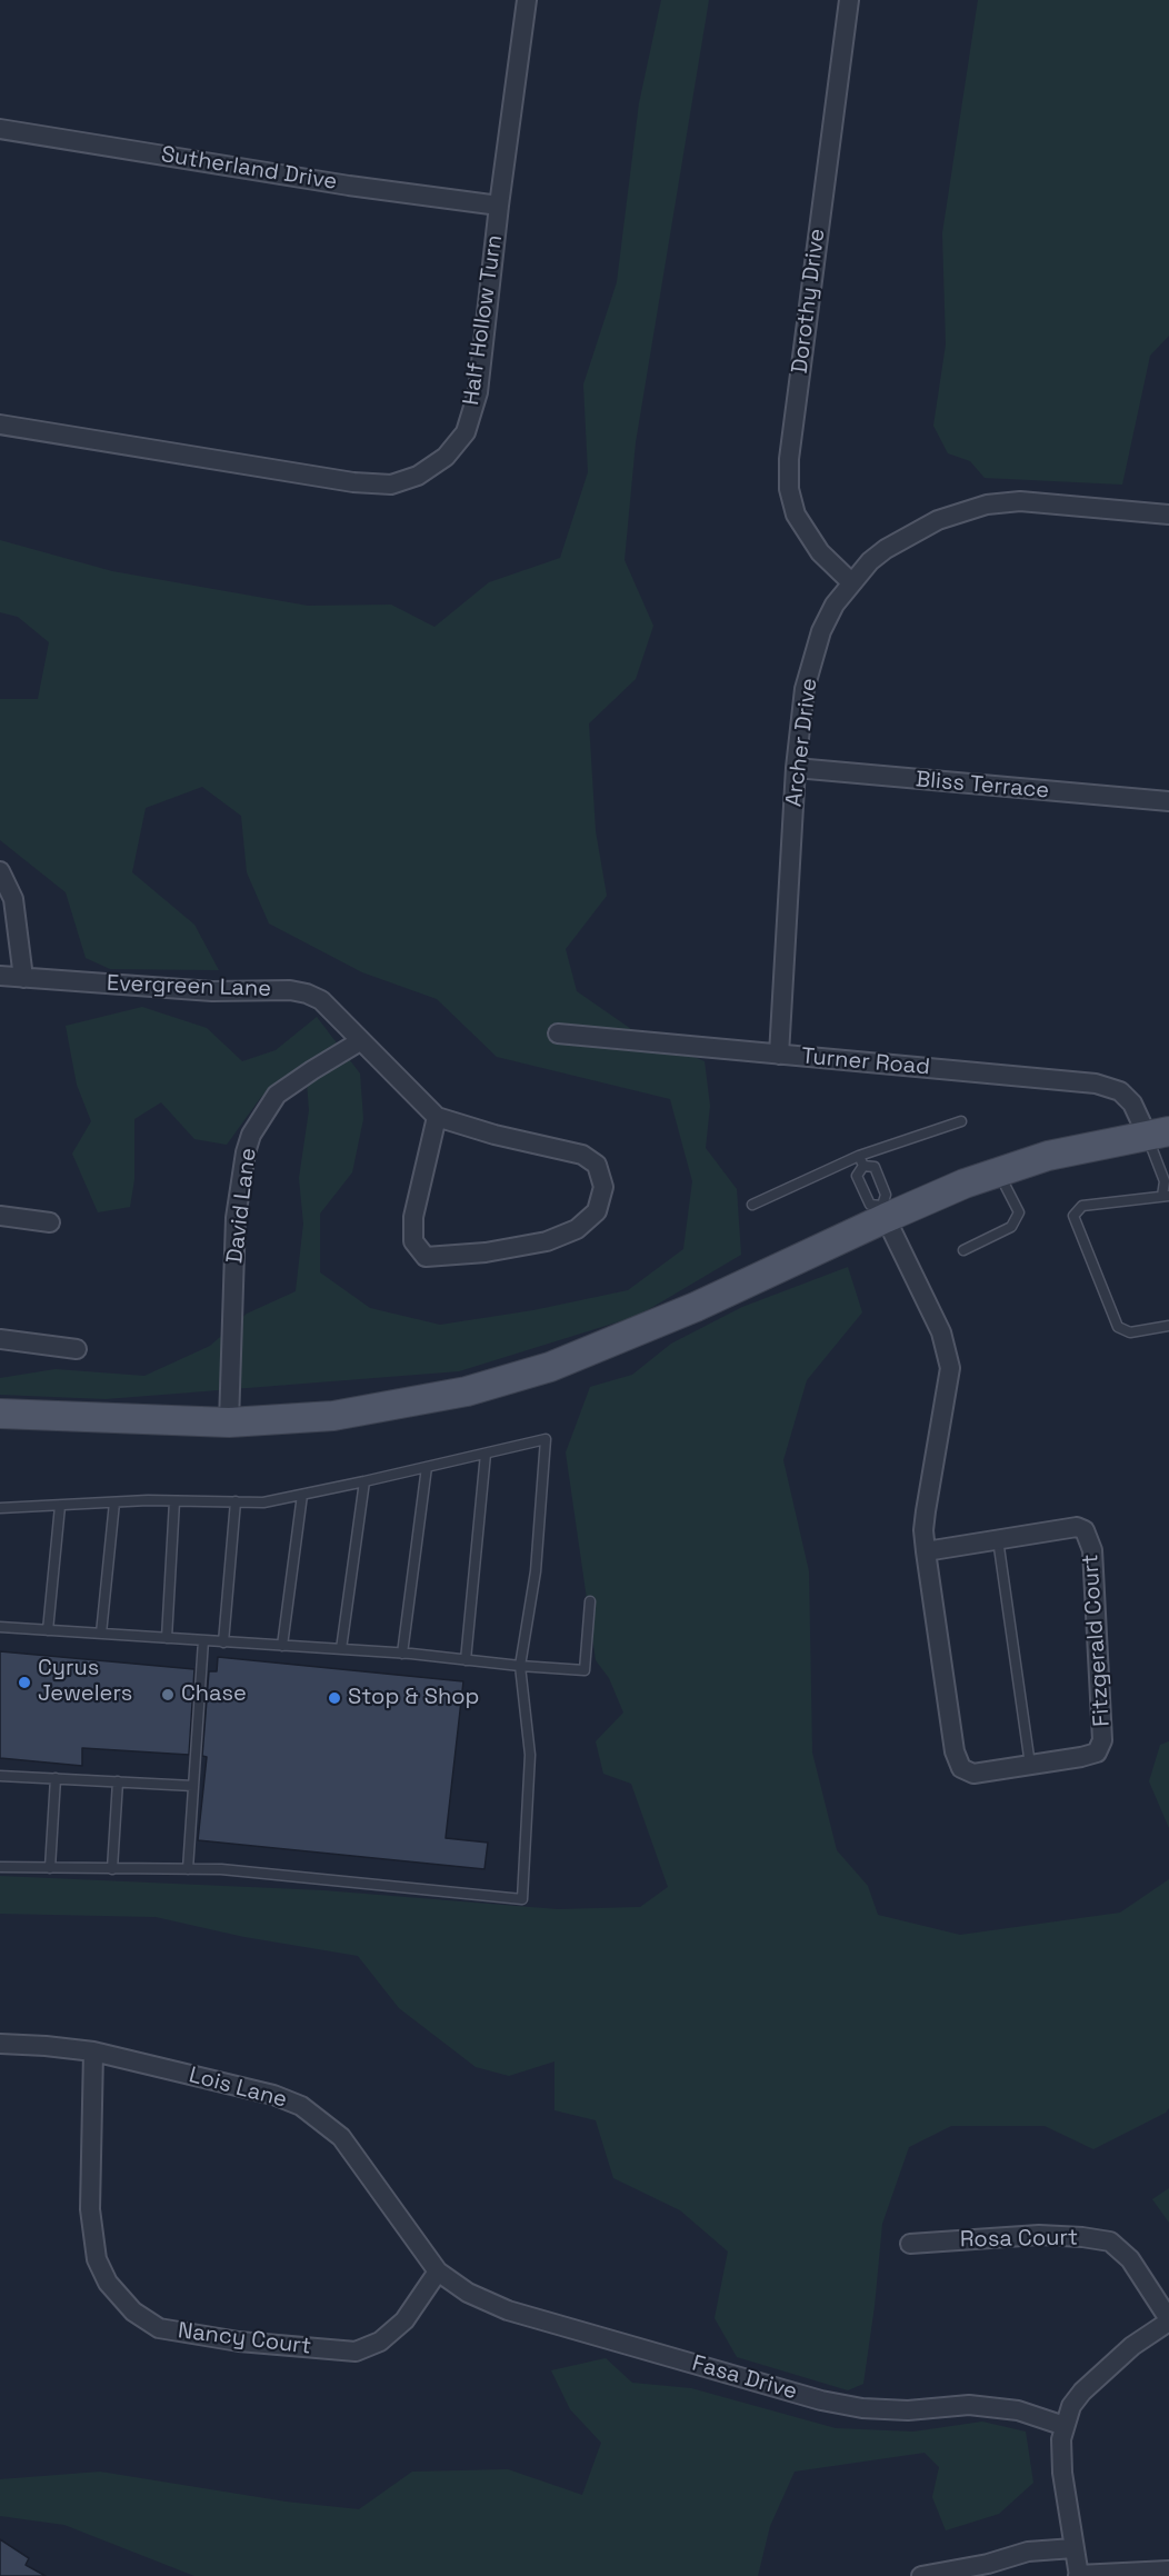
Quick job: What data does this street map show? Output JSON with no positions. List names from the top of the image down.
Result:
{
  "streets": {
    "street": [
      "Sutherland Drive",
      "Dorothy Drive",
      "Half Hollow Turn",
      "Archer Drive",
      "Bliss Terrace",
      "Evergreen Lane",
      "Turner Road",
      "David Lane",
      "Fitzgerald Court",
      "Lois Lane",
      "Rosa Court",
      "Nancy Court",
      "Fasa Drive"
    ]
  },
  "crossings": [
    ["Sutherland Drive", "Half Hollow Turn"],
    ["Dorothy Drive", "Archer Drive"],
    ["Archer Drive", "Bliss Terrace"],
    ["Archer Drive", "Turner Road"],
    ["Evergreen Lane", "David Lane"],
    ["Lois Lane", "Nancy Court"],
    ["Lois Lane", "Fasa Drive"],
    ["Nancy Court", "Fasa Drive"]
  ],
  "places": ["Cyrus Jewelers", "Chase", "Stop & Shop"]
}
